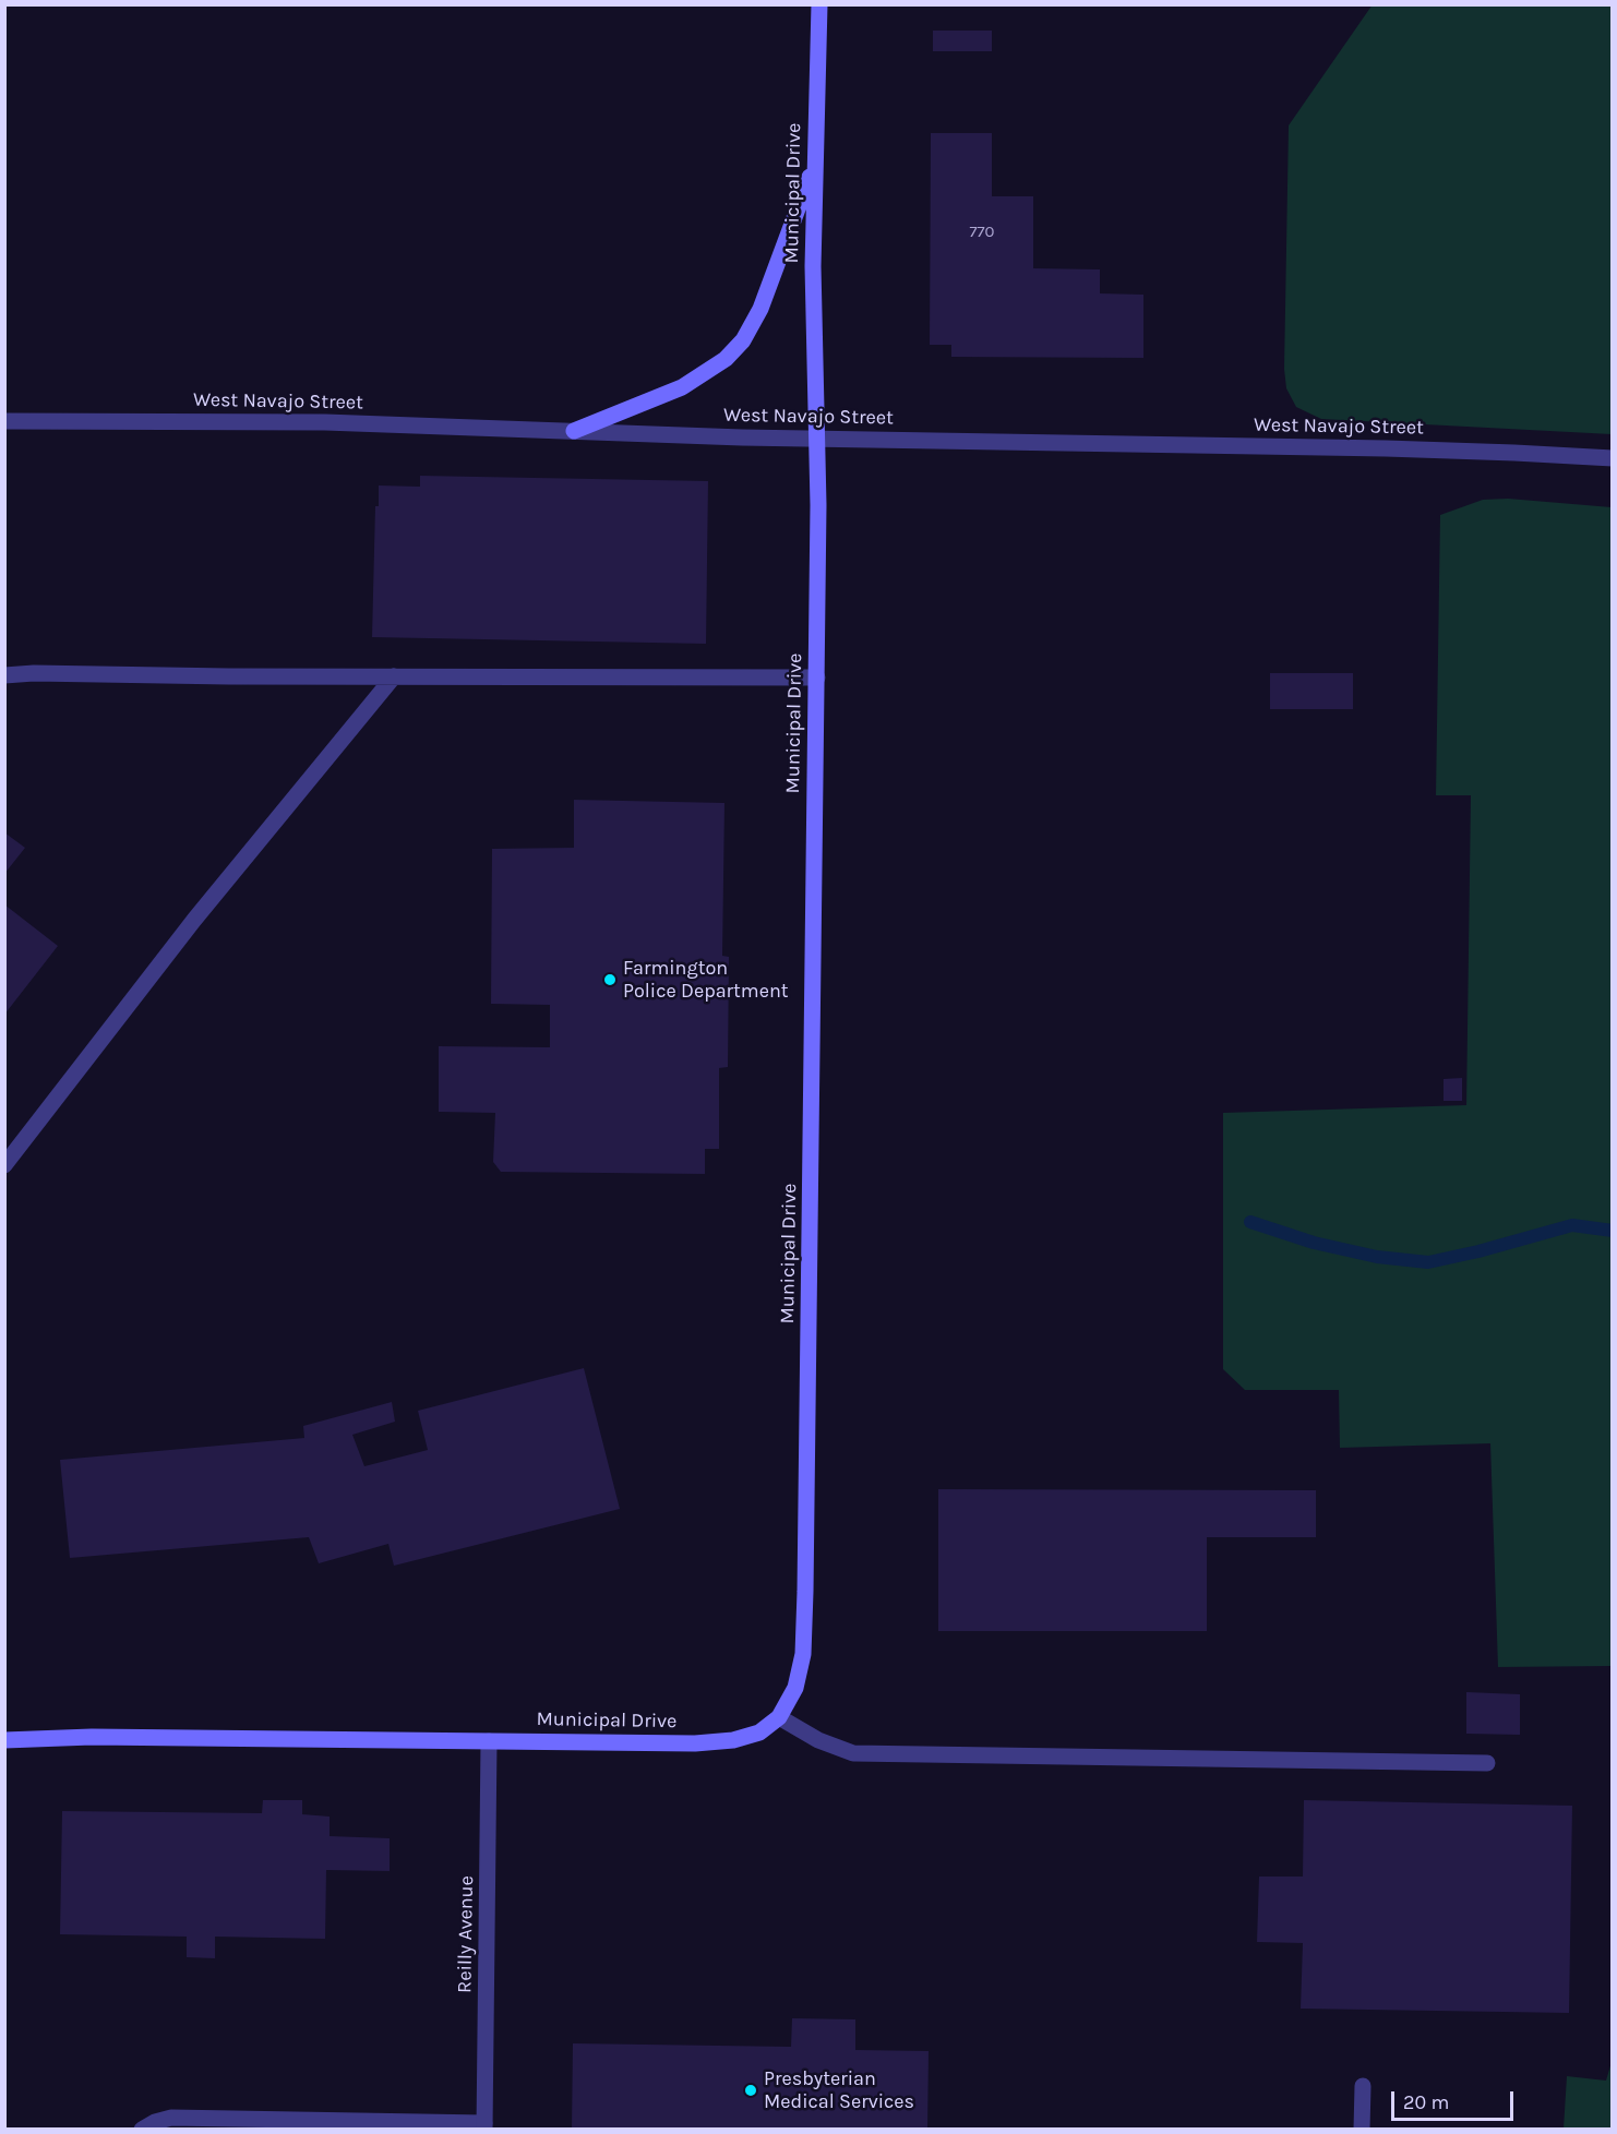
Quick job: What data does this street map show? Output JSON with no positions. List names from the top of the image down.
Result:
{
  "streets": {
    "main road": ["Municipal Drive"],
    "street": ["West Navajo Street", "Reilly Avenue"]
  },
  "crossings": [
    ["Municipal Drive", "West Navajo Street"],
    ["Municipal Drive", "Reilly Avenue"]
  ],
  "places": ["Farmington Police Department", "Presbyterian Medical Services"],
  "house_numbers": ["770"],
  "scale_bar": "20 m"
}
